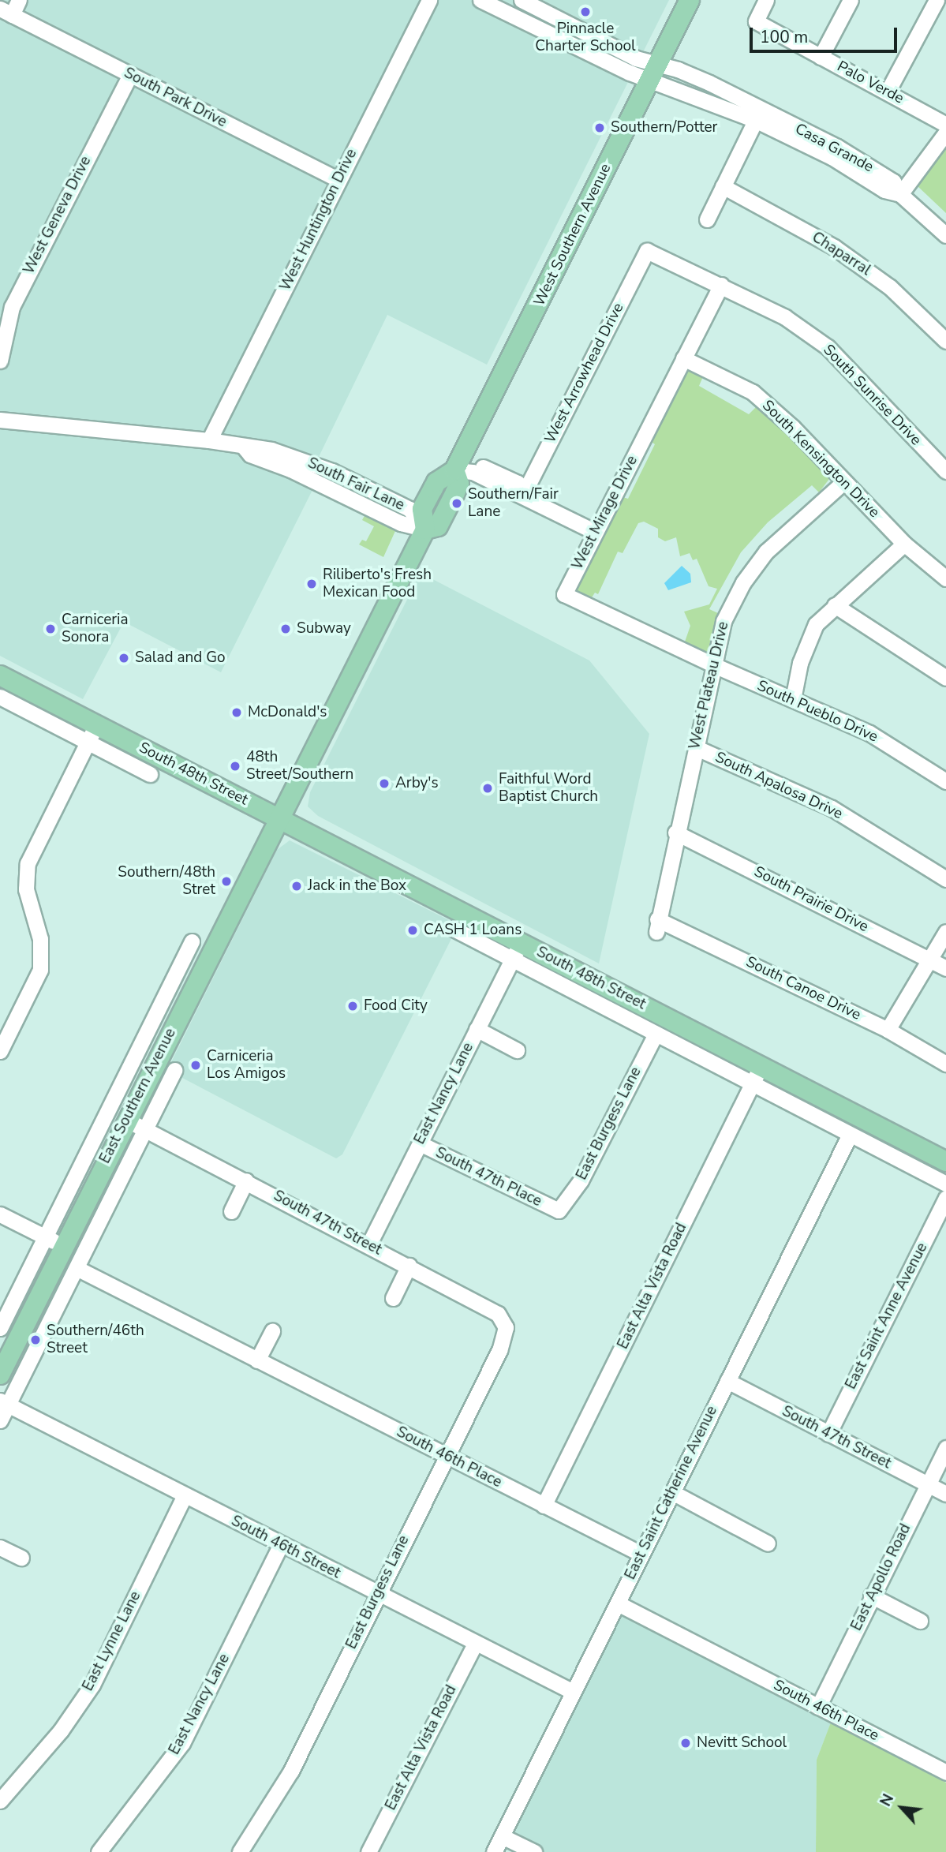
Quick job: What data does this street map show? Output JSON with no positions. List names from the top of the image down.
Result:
{
  "streets": {
    "main road": ["West Southern Avenue", "South 48th Street", "East Southern Avenue"],
    "street": [
      "Palo Verde",
      "South Park Drive",
      "Casa Grande",
      "West Geneva Drive",
      "West Huntington Drive",
      "Chaparral",
      "West Arrowhead Drive",
      "South Sunrise Drive",
      "South Kensington Drive",
      "South Fair Lane",
      "West Mirage Drive",
      "West Plateau Drive",
      "South Pueblo Drive",
      "South Apalosa Drive",
      "South Prairie Drive",
      "South Canoe Drive",
      "East Nancy Lane",
      "East Burgess Lane",
      "South 47th Place",
      "South 47th Street",
      "East Alta Vista Road",
      "East Saint Anne Avenue",
      "South 46th Place",
      "East Saint Catherine Avenue",
      "South 46th Street",
      "East Apollo Road",
      "East Lynne Lane"
    ]
  },
  "crossings": [
    ["South Park Drive", "West Geneva Drive"],
    ["South Park Drive", "West Huntington Drive"],
    ["Casa Grande", "West Southern Avenue"],
    ["West Huntington Drive", "South Fair Lane"],
    ["West Southern Avenue", "South Fair Lane"],
    ["West Southern Avenue", "South 48th Street"],
    ["West Southern Avenue", "East Southern Avenue"],
    ["West Arrowhead Drive", "South Sunrise Drive"],
    ["South Sunrise Drive", "West Mirage Drive"],
    ["South Kensington Drive", "West Mirage Drive"],
    ["South Kensington Drive", "West Plateau Drive"],
    ["West Mirage Drive", "West Plateau Drive"],
    ["West Mirage Drive", "South Pueblo Drive"],
    ["West Plateau Drive", "South Pueblo Drive"],
    ["West Plateau Drive", "South Apalosa Drive"],
    ["West Plateau Drive", "South Prairie Drive"],
    ["West Plateau Drive", "South Canoe Drive"],
    ["South 48th Street", "East Nancy Lane"],
    ["South 48th Street", "East Southern Avenue"],
    ["South 48th Street", "East Burgess Lane"],
    ["South 48th Street", "East Alta Vista Road"],
    ["South 48th Street", "East Saint Catherine Avenue"],
    ["East Nancy Lane", "South 47th Place"],
    ["East Nancy Lane", "South 47th Street"],
    ["East Nancy Lane", "South 46th Street"],
    ["East Southern Avenue", "South 47th Street"],
    ["East Southern Avenue", "South 46th Place"],
    ["East Southern Avenue", "South 46th Street"],
    ["East Burgess Lane", "South 47th Place"],
    ["East Burgess Lane", "South 47th Street"],
    ["East Burgess Lane", "South 46th Place"],
    ["East Burgess Lane", "South 46th Street"],
    ["South 47th Street", "East Saint Anne Avenue"],
    ["South 47th Street", "East Saint Catherine Avenue"],
    ["South 47th Street", "East Apollo Road"],
    ["East Alta Vista Road", "South 46th Place"],
    ["East Alta Vista Road", "South 46th Street"],
    ["South 46th Place", "East Saint Catherine Avenue"],
    ["South 46th Place", "East Apollo Road"],
    ["East Saint Catherine Avenue", "South 46th Street"],
    ["South 46th Street", "East Lynne Lane"]
  ],
  "places": [
    "Pinnacle Charter School",
    "Southern/Potter",
    "Southern/Fair Lane",
    "Riliberto's Fresh Mexican Food",
    "Carniceria Sonora",
    "Subway",
    "Salad and Go",
    "McDonald's",
    "48th Street/Southern",
    "Arby's",
    "Faithful Word Baptist Church",
    "Southern/48th Stret",
    "Jack in the Box",
    "CASH 1 Loans",
    "Food City",
    "Carniceria Los Amigos",
    "Southern/46th Street",
    "Nevitt School"
  ],
  "scale_bar": "100 m",
  "north": "top left"
}
